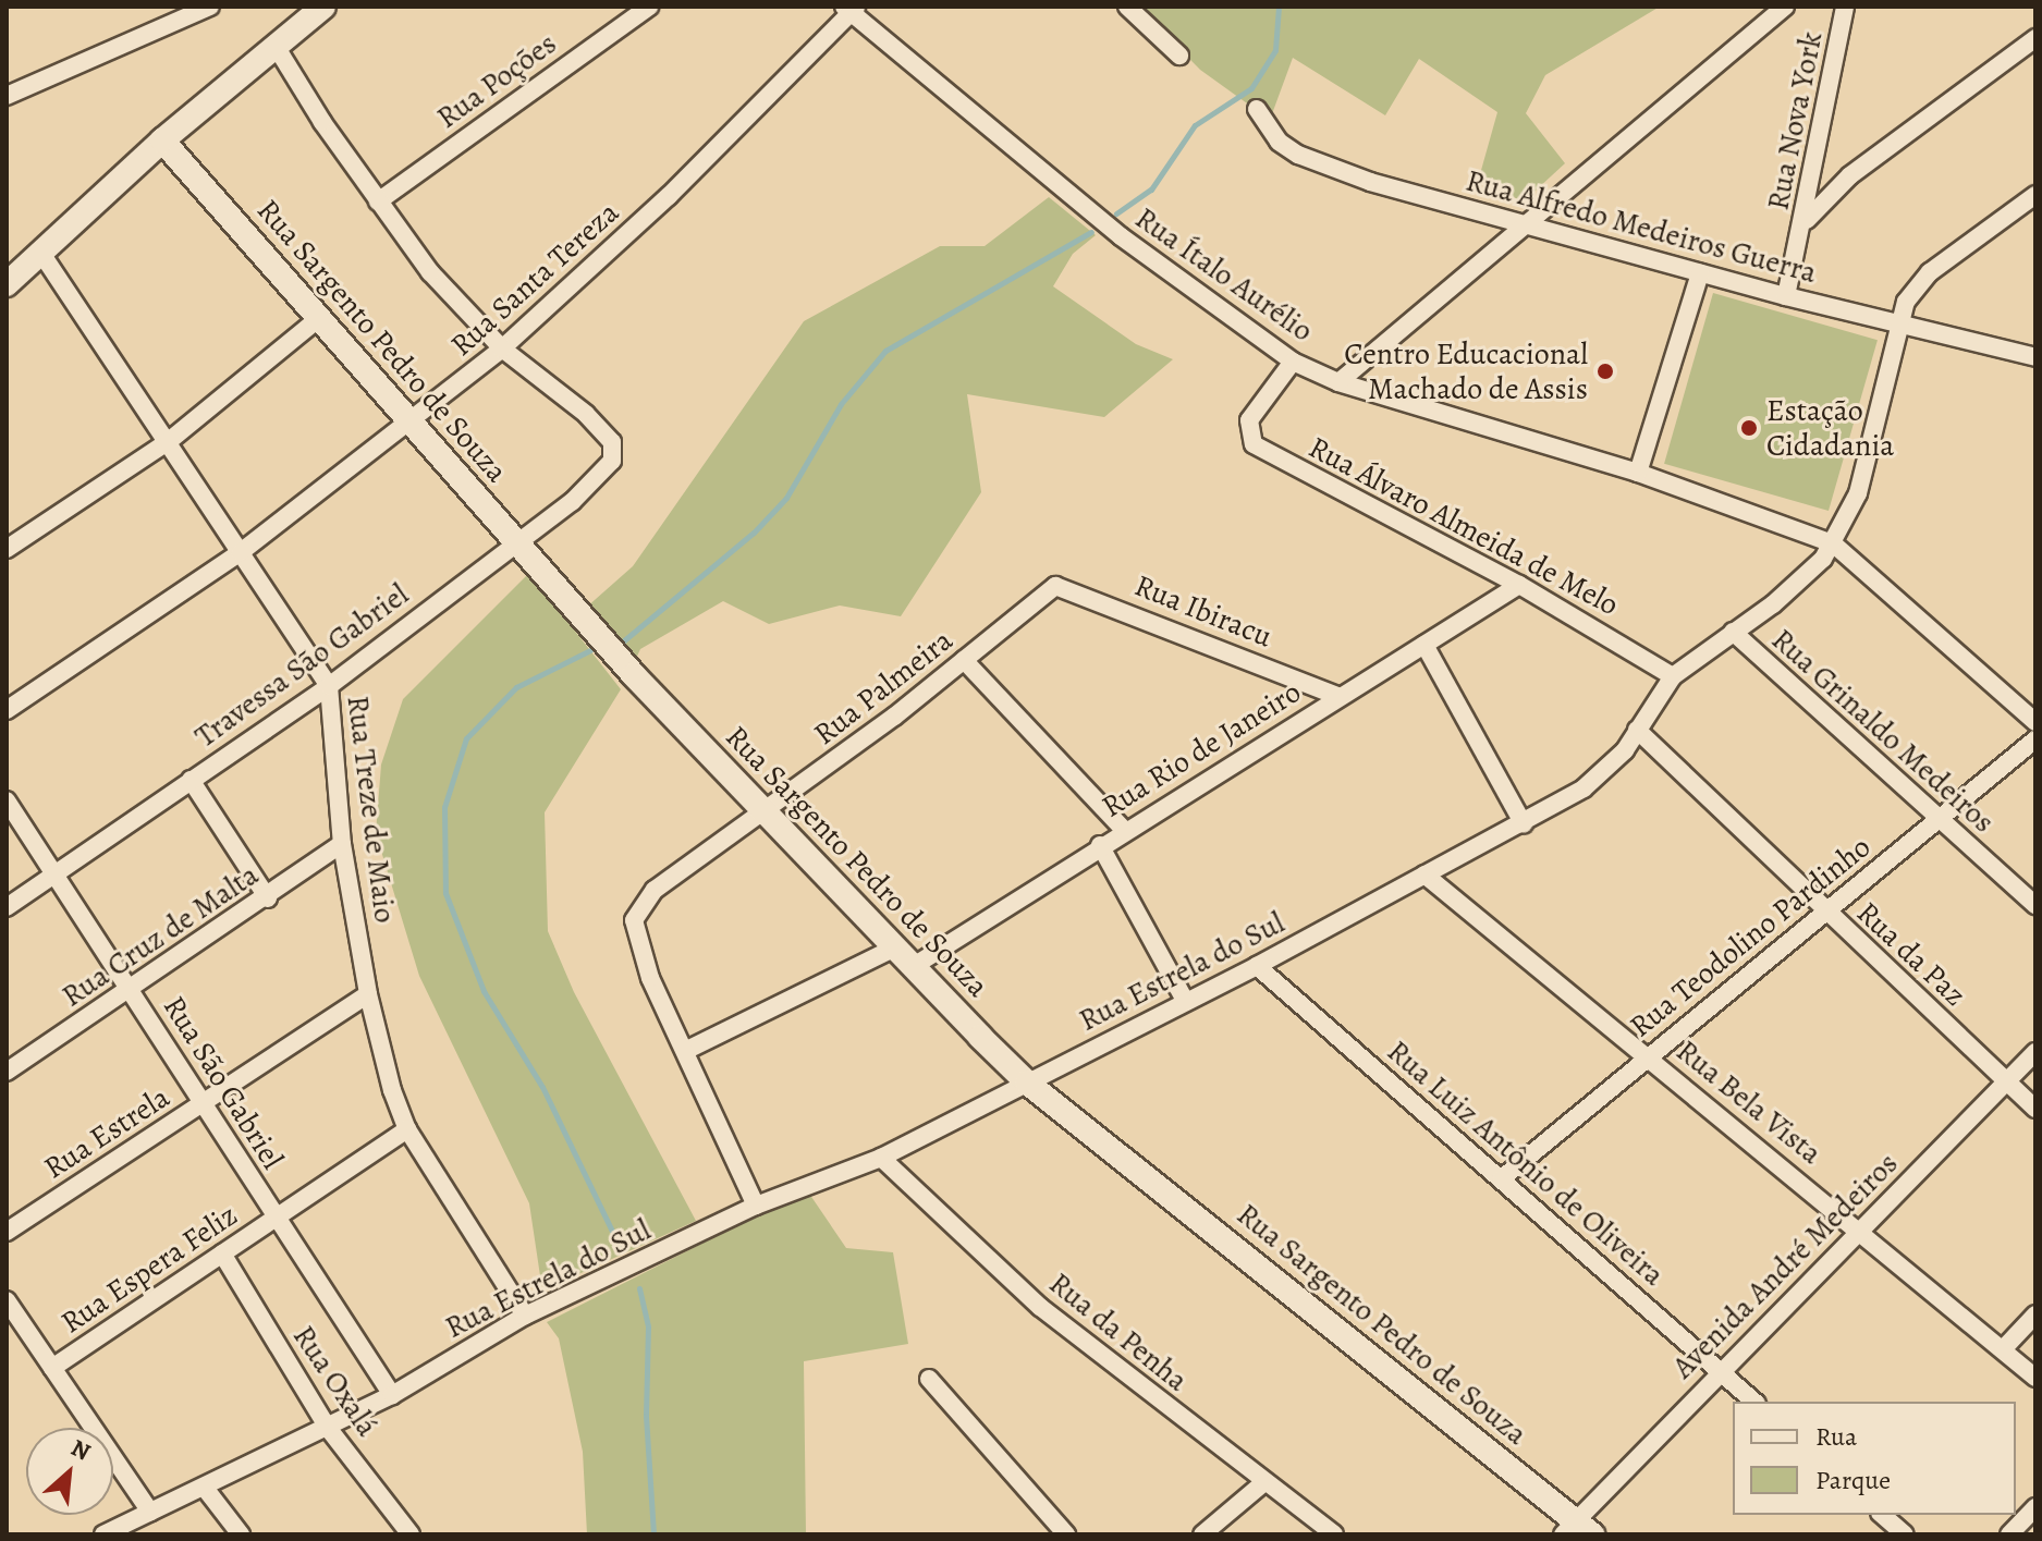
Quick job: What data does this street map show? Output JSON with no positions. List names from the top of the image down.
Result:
{
  "streets": {
    "street": [
      "Rua Poções",
      "Rua Nova York",
      "Rua Alfredo Medeiros Guerra",
      "Rua Ítalo Aurélio",
      "Rua Santa Tereza",
      "Rua Sargento Pedro de Souza",
      "Rua Álvaro Almeida de Melo",
      "Rua Ibiracu",
      "Travessa São Gabriel",
      "Rua Palmeira",
      "Rua Grinaldo Medeiros",
      "Rua Rio de Janeiro",
      "Rua Treze de Maio",
      "Rua Cruz de Malta",
      "Rua Teodolino Pardinho",
      "Rua da Paz",
      "Rua Estrela do Sul",
      "Rua São Gabriel",
      "Rua Bela Vista",
      "Rua Estrela",
      "Rua Luiz Antônio de Oliveira",
      "Avenida André Medeiros",
      "Rua Espera Feliz",
      "Rua da Penha",
      "Rua Oxalá"
    ]
  },
  "crossings": [
    ["Rua Nova York", "Rua Alfredo Medeiros Guerra"],
    ["Rua Alfredo Medeiros Guerra", "Rua Estrela do Sul"],
    ["Rua Ítalo Aurélio", "Rua Santa Tereza"],
    ["Rua Ítalo Aurélio", "Rua Álvaro Almeida de Melo"],
    ["Rua Ítalo Aurélio", "Rua Estrela do Sul"],
    ["Rua Santa Tereza", "Rua Sargento Pedro de Souza"],
    ["Rua Santa Tereza", "Travessa São Gabriel"],
    ["Rua Santa Tereza", "Rua Treze de Maio"],
    ["Rua Sargento Pedro de Souza", "Travessa São Gabriel"],
    ["Rua Sargento Pedro de Souza", "Rua Palmeira"],
    ["Rua Sargento Pedro de Souza", "Rua Rio de Janeiro"],
    ["Rua Sargento Pedro de Souza", "Rua Estrela do Sul"],
    ["Rua Sargento Pedro de Souza", "Avenida André Medeiros"],
    ["Rua Álvaro Almeida de Melo", "Rua Rio de Janeiro"],
    ["Rua Álvaro Almeida de Melo", "Rua Estrela do Sul"],
    ["Rua Ibiracu", "Rua Palmeira"],
    ["Rua Ibiracu", "Rua Rio de Janeiro"],
    ["Travessa São Gabriel", "Rua Treze de Maio"],
    ["Travessa São Gabriel", "Rua São Gabriel"],
    ["Rua Grinaldo Medeiros", "Rua Teodolino Pardinho"],
    ["Rua Grinaldo Medeiros", "Rua Estrela do Sul"],
    ["Rua Treze de Maio", "Rua Cruz de Malta"],
    ["Rua Treze de Maio", "Rua Estrela do Sul"],
    ["Rua Treze de Maio", "Rua Estrela"],
    ["Rua Treze de Maio", "Rua Espera Feliz"],
    ["Rua Cruz de Malta", "Rua São Gabriel"],
    ["Rua Teodolino Pardinho", "Rua da Paz"],
    ["Rua Teodolino Pardinho", "Rua Bela Vista"],
    ["Rua Teodolino Pardinho", "Rua Luiz Antônio de Oliveira"],
    ["Rua da Paz", "Rua Estrela do Sul"],
    ["Rua da Paz", "Avenida André Medeiros"],
    ["Rua Estrela do Sul", "Rua São Gabriel"],
    ["Rua Estrela do Sul", "Rua Bela Vista"],
    ["Rua Estrela do Sul", "Rua Luiz Antônio de Oliveira"],
    ["Rua Estrela do Sul", "Rua da Penha"],
    ["Rua Estrela do Sul", "Rua Oxalá"],
    ["Rua São Gabriel", "Rua Estrela"],
    ["Rua São Gabriel", "Rua Espera Feliz"],
    ["Rua Bela Vista", "Avenida André Medeiros"],
    ["Rua Luiz Antônio de Oliveira", "Avenida André Medeiros"],
    ["Rua Espera Feliz", "Rua Oxalá"]
  ],
  "places": ["Centro Educacional Machado de Assis", "Estação Cidadania"],
  "legend": ["Rua", "Parque"],
  "north": "top right"
}
